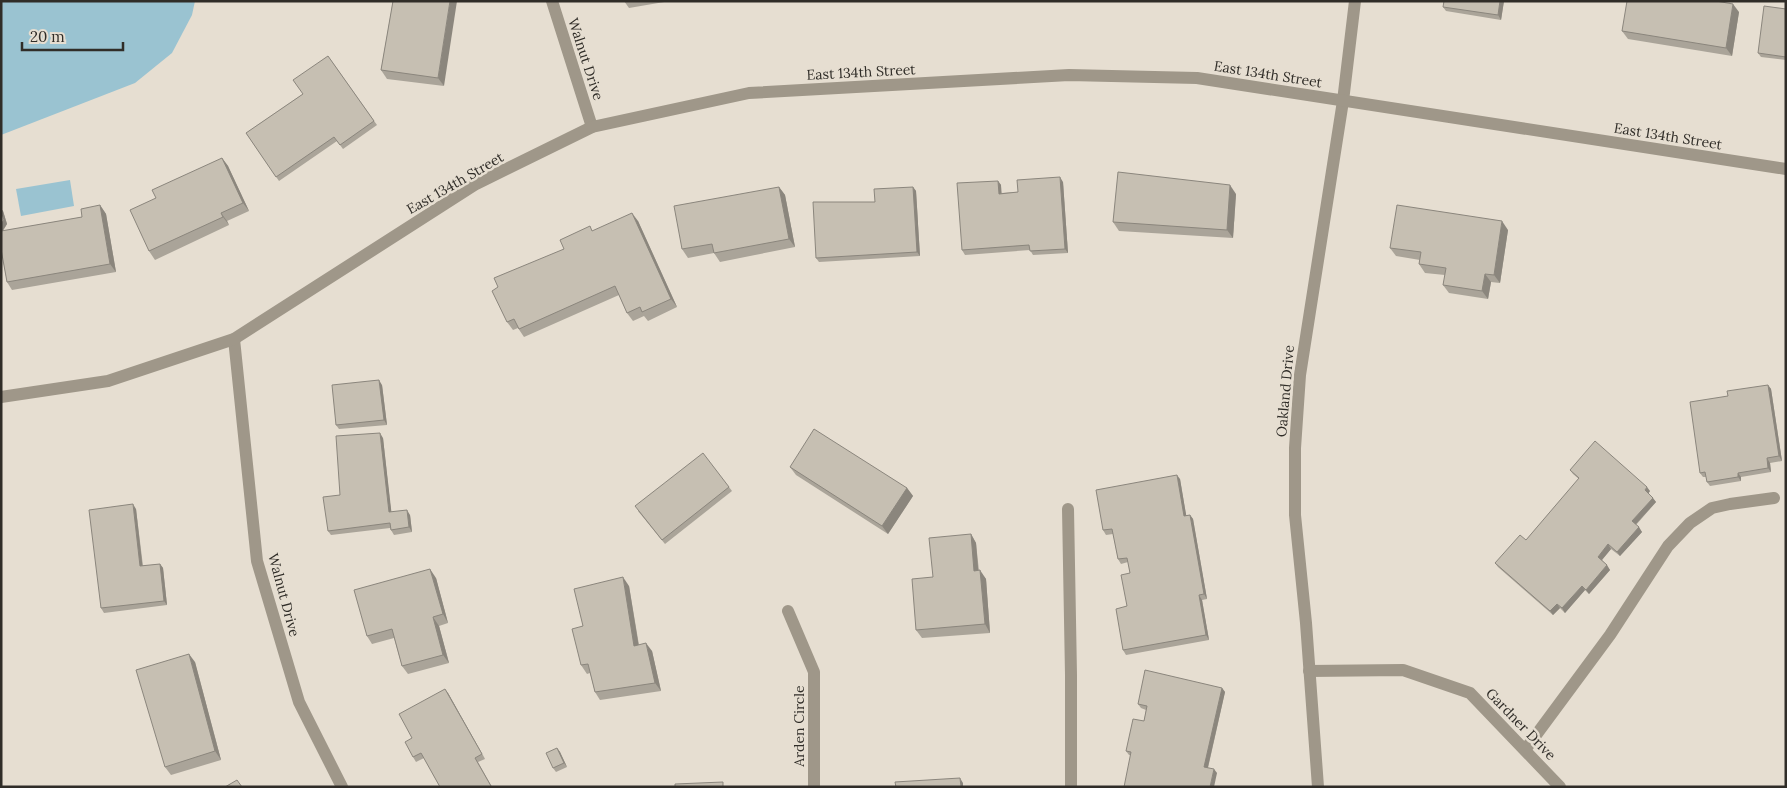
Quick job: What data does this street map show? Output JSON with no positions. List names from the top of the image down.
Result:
{
  "streets": {
    "street": [
      "Walnut Drive",
      "East 134th Street",
      "Oakland Drive",
      "Gardner Drive",
      "Arden Circle"
    ]
  },
  "crossings": [
    ["Walnut Drive", "East 134th Street"],
    ["East 134th Street", "Oakland Drive"],
    ["Oakland Drive", "Gardner Drive"]
  ],
  "scale_bar": "20 m"
}
